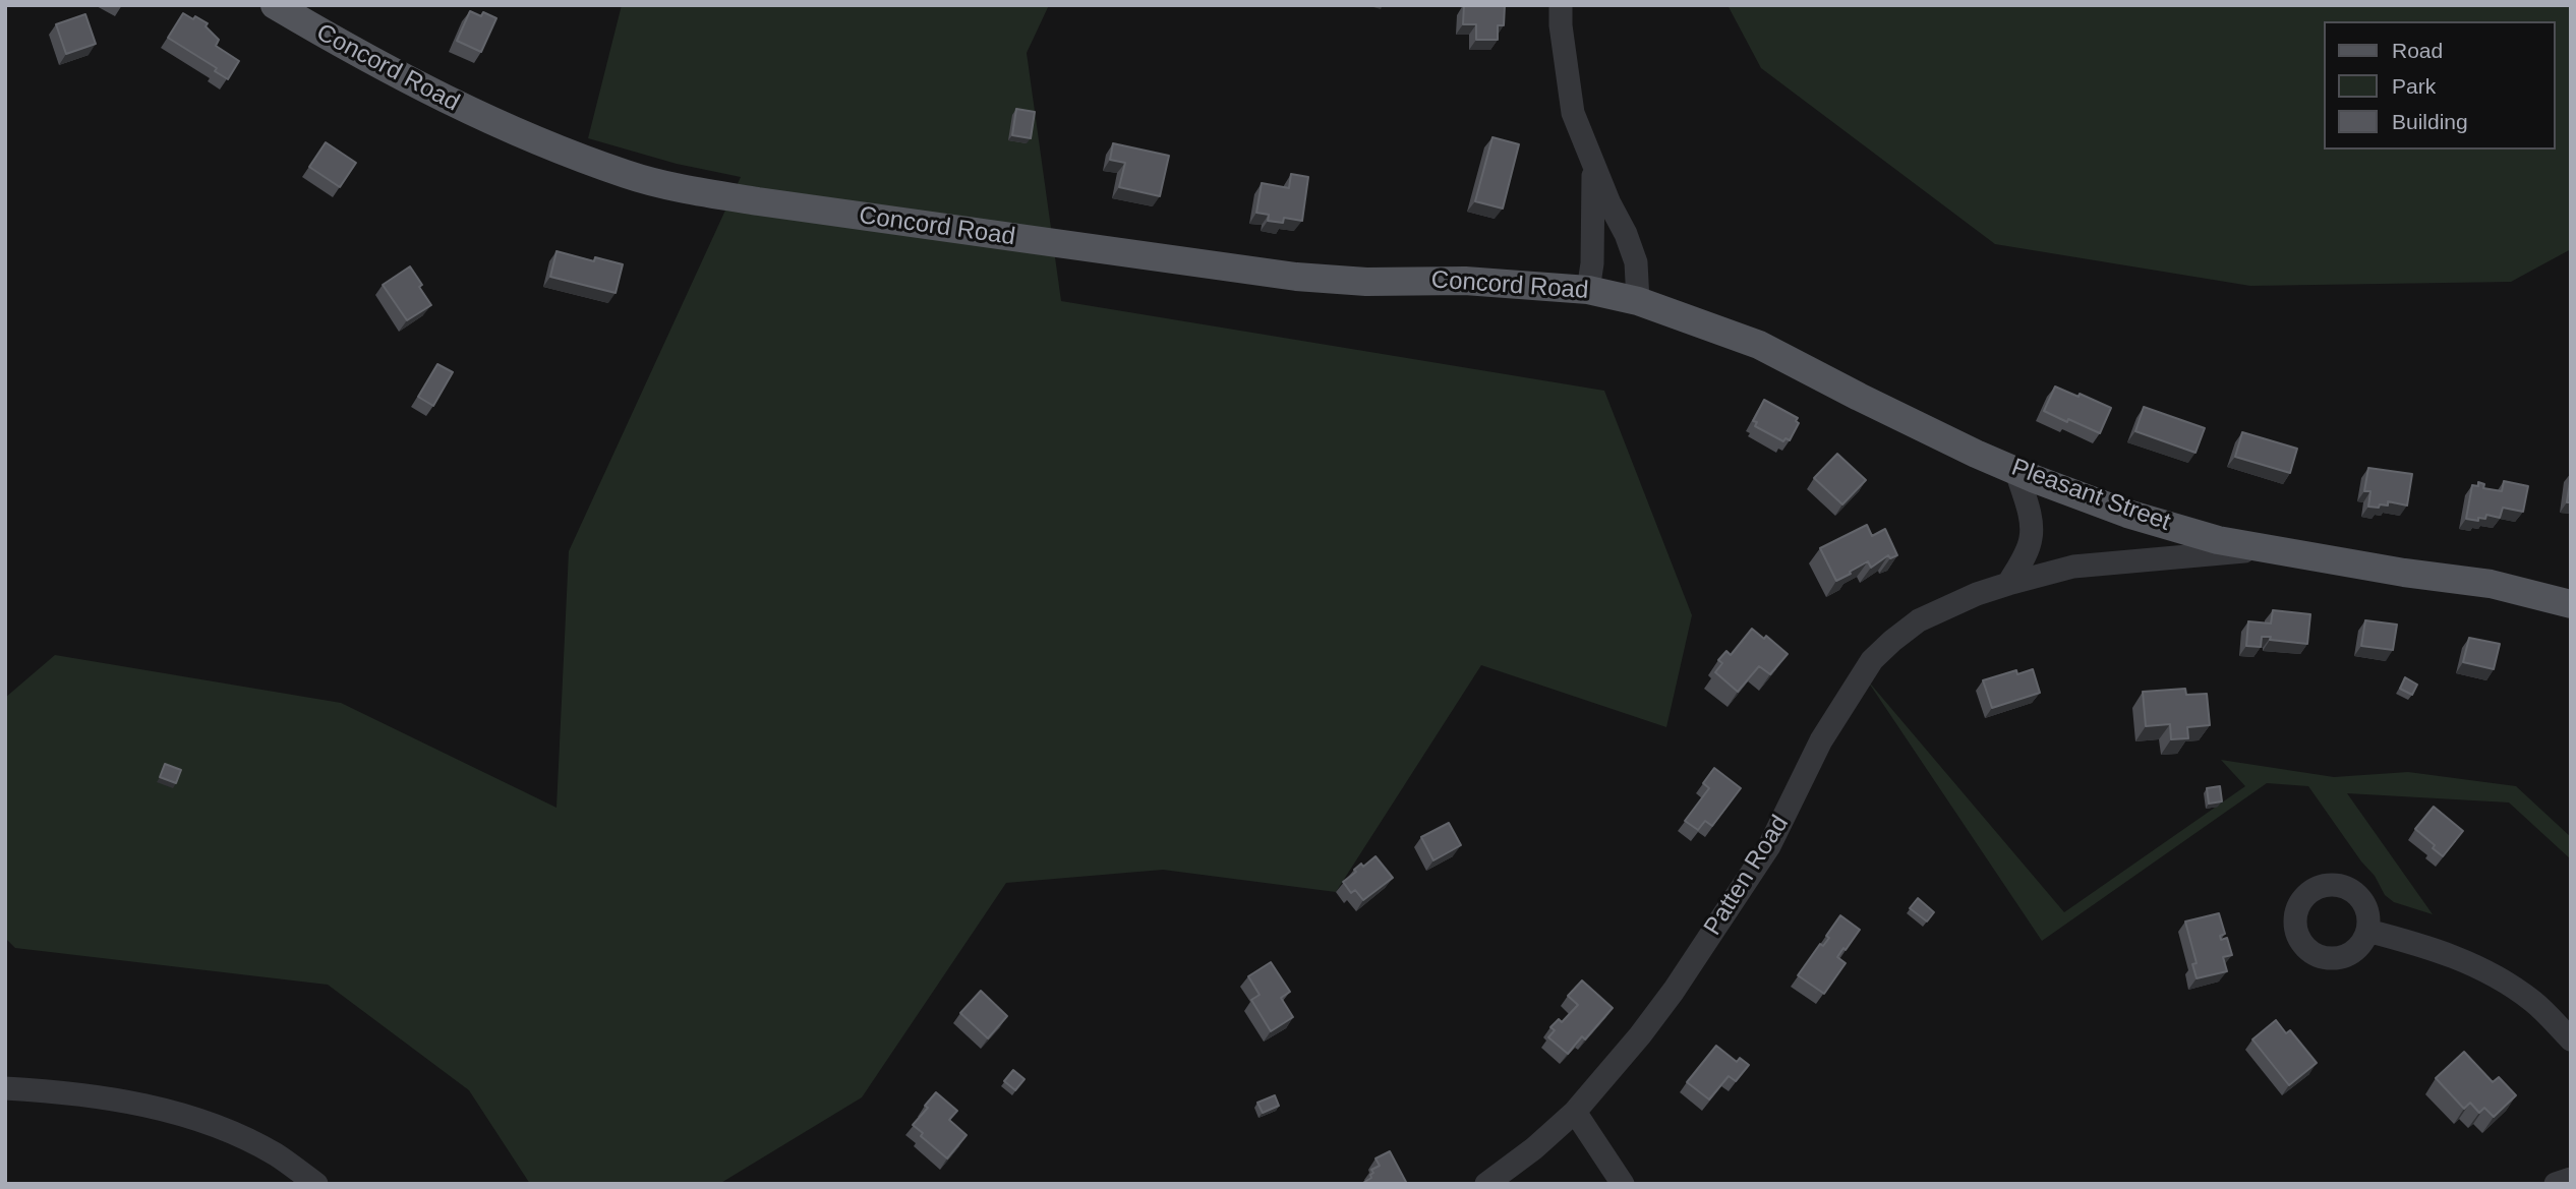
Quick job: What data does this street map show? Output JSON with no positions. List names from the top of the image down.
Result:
{
  "streets": {
    "main road": ["Concord Road", "Pleasant Street"],
    "street": ["Patten Road"]
  },
  "crossings": [
    ["Concord Road", "Pleasant Street"],
    ["Pleasant Street", "Patten Road"]
  ],
  "legend": ["Road", "Park", "Building"]
}
